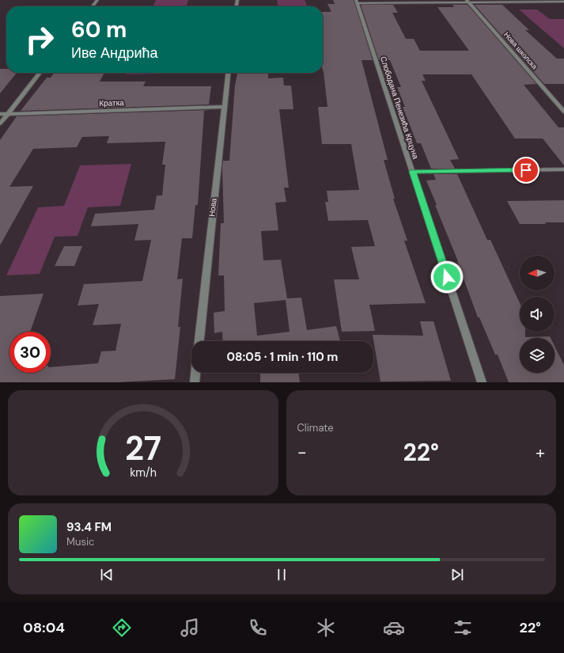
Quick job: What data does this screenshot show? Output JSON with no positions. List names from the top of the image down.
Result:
{
  "streets": {
    "street": [
      "Нова школска",
      "Кратка",
      "Слободана Пенезића Крцуна",
      "Нова"
    ]
  },
  "crossings": [
    ["Кратка", "Нова"]
  ],
  "north": "left",
  "page": {
    "turn": ["60 m", "Иве Андрића"],
    "limit": "30",
    "trip": "08:05 · 1 min · 110 m",
    "tile": "Climate",
    "heat": ["−", "22°", "+"],
    "song": ["93.4 FM", "Music"],
    "tabs": ["08:04", "22°"],
    "gauge": ["27", "km/h"]
  }
}
